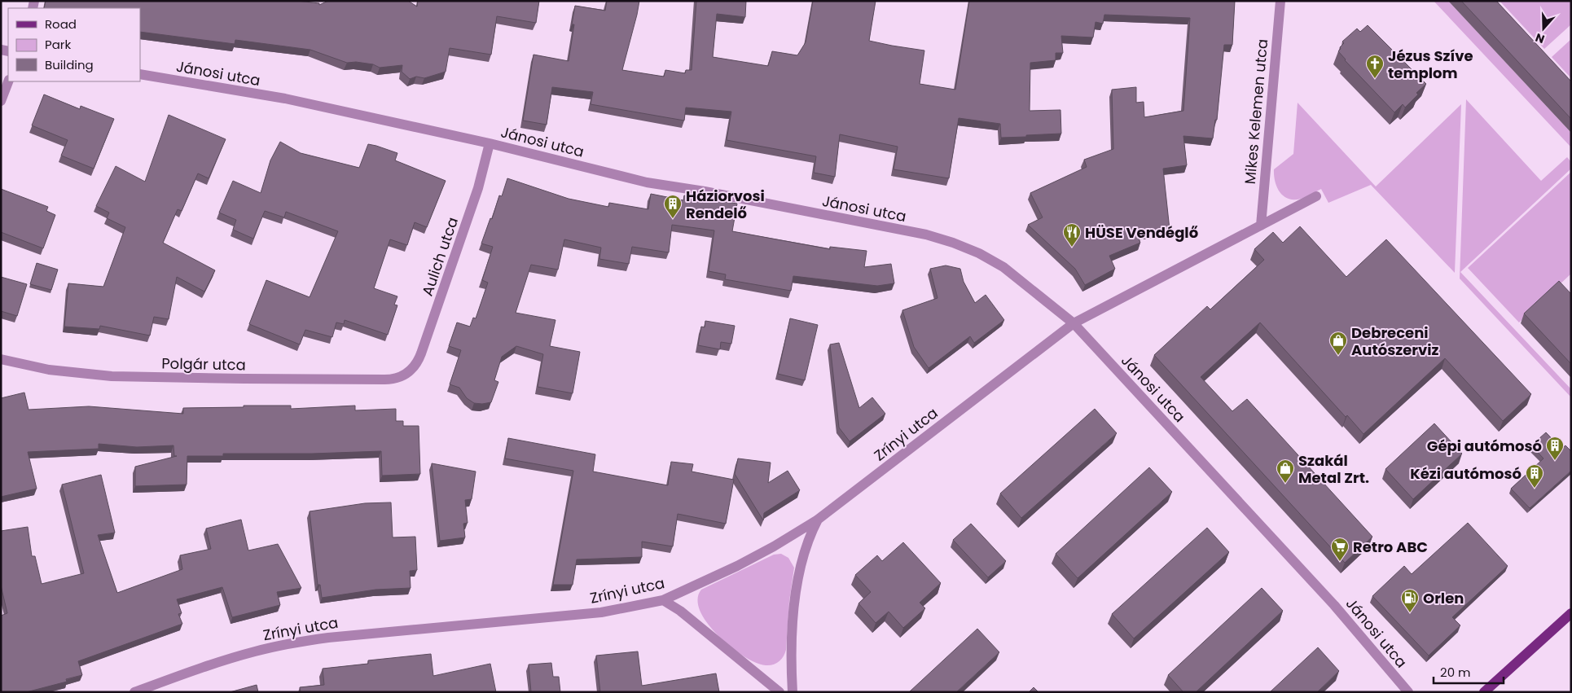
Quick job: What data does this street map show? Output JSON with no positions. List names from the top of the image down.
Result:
{
  "streets": {
    "street": [
      "Jánosi utca",
      "Mikes Kelemen utca",
      "Aulich utca",
      "Polgár utca",
      "Zrínyi utca"
    ]
  },
  "crossings": [
    ["Jánosi utca", "Aulich utca"],
    ["Jánosi utca", "Zrínyi utca"],
    ["Aulich utca", "Polgár utca"]
  ],
  "places": {
    "church": ["Jézus Szíve templom"],
    "building": ["Háziorvosi Rendelő", "Gépi autómosó", "Kézi autómosó"],
    "restaurant": ["HÜSE Vendéglő"],
    "shop": ["Debreceni Autószerviz", "Szakál Metal Zrt."],
    "supermarket": ["Retro ABC"],
    "fuel station": ["Orlen"]
  },
  "legend": ["Road", "Park", "Building"],
  "scale_bar": "20 m",
  "north": "bottom"
}
